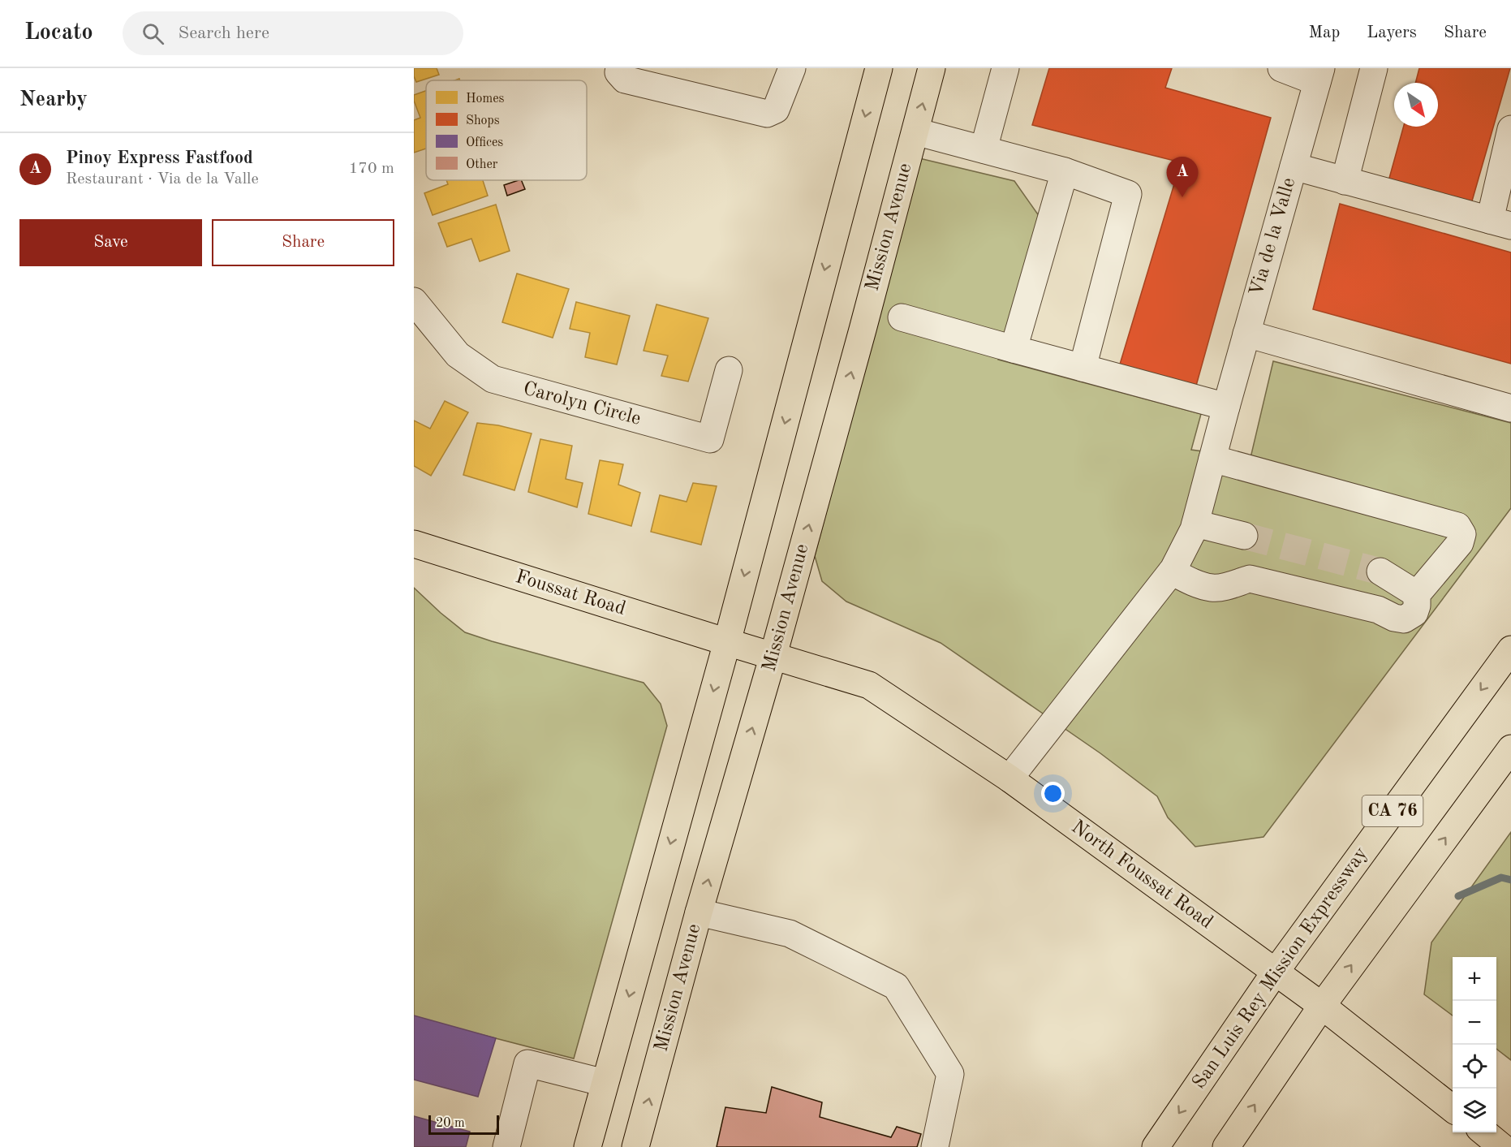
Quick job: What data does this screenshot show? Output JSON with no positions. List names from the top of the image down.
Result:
{
  "streets": {
    "main road": [
      "Mission Avenue",
      "Foussat Road",
      "CA 76",
      "North Foussat Road",
      "San Luis Rey Mission Expressway"
    ],
    "street": ["Via de la Valle", "Carolyn Circle"]
  },
  "crossings": [
    ["Mission Avenue", "North Foussat Road"],
    ["Via de la Valle", "North Foussat Road"],
    ["Foussat Road", "North Foussat Road"],
    ["CA 76", "North Foussat Road"],
    ["North Foussat Road", "San Luis Rey Mission Expressway"]
  ],
  "legend": [
    "Homes",
    "Shops",
    "Offices",
    "Other"
  ],
  "scale_bar": "20 m",
  "north": "bottom right",
  "page": {
    "header": "Locato",
    "search": "Search here",
    "nav": ["Map", "Layers", "Share"],
    "heading": "Nearby",
    "list": [
      {
        "mark": "A",
        "name": "Pinoy Express Fastfood",
        "note": "Restaurant · Via de la Valle",
        "value": "170 m"
      }
    ],
    "pins": "A",
    "buttons": ["Save", "Share"],
    "map_buttons": ["+", "−"],
    "scale": "20 m"
  }
}
